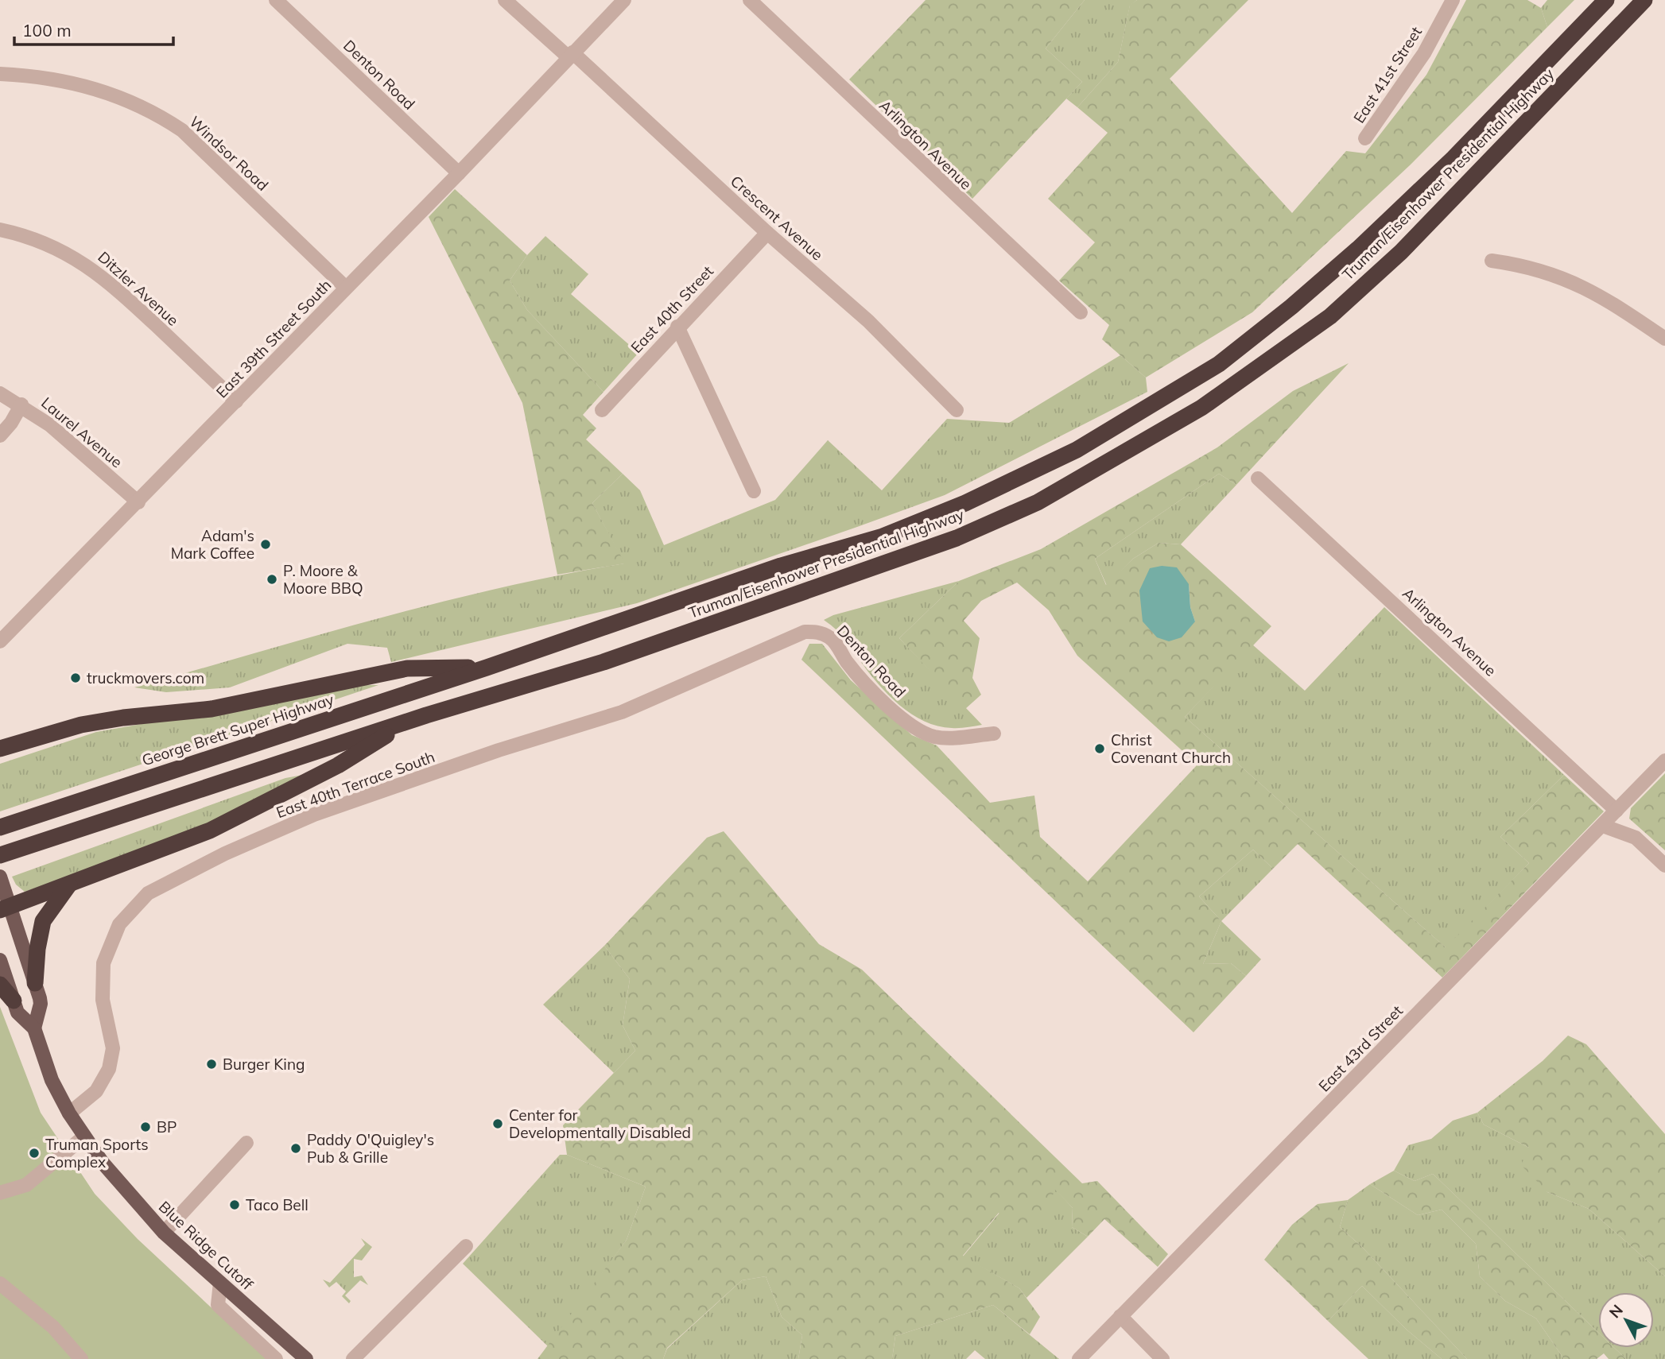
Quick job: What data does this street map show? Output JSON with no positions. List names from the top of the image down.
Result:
{
  "streets": {
    "highway": ["Truman/Eisenhower Presidential Highway", "George Brett Super Highway"],
    "main road": ["Blue Ridge Cutoff"],
    "street": [
      "Denton Road",
      "East 41st Street",
      "Arlington Avenue",
      "Windsor Road",
      "Crescent Avenue",
      "Ditzler Avenue",
      "East 40th Street",
      "East 39th Street South",
      "Laurel Avenue",
      "East 40th Terrace South",
      "East 43rd Street"
    ]
  },
  "crossings": [
    ["Denton Road", "East 39th Street South"],
    ["Denton Road", "East 40th Terrace South"],
    ["Arlington Avenue", "East 43rd Street"],
    ["Windsor Road", "East 39th Street South"],
    ["Truman/Eisenhower Presidential Highway", "George Brett Super Highway"],
    ["Crescent Avenue", "East 40th Street"],
    ["Crescent Avenue", "East 39th Street South"],
    ["Ditzler Avenue", "East 39th Street South"],
    ["East 39th Street South", "Laurel Avenue"],
    ["East 40th Terrace South", "Blue Ridge Cutoff"]
  ],
  "places": [
    "Adam's Mark Coffee",
    "P. Moore & Moore BBQ",
    "truckmovers.com",
    "Christ Covenant Church",
    "Burger King",
    "Center for Developmentally Disabled",
    "BP",
    "Paddy O'Quigley's Pub & Grille",
    "Truman Sports Complex",
    "Taco Bell"
  ],
  "scale_bar": "100 m",
  "north": "top left"
}
